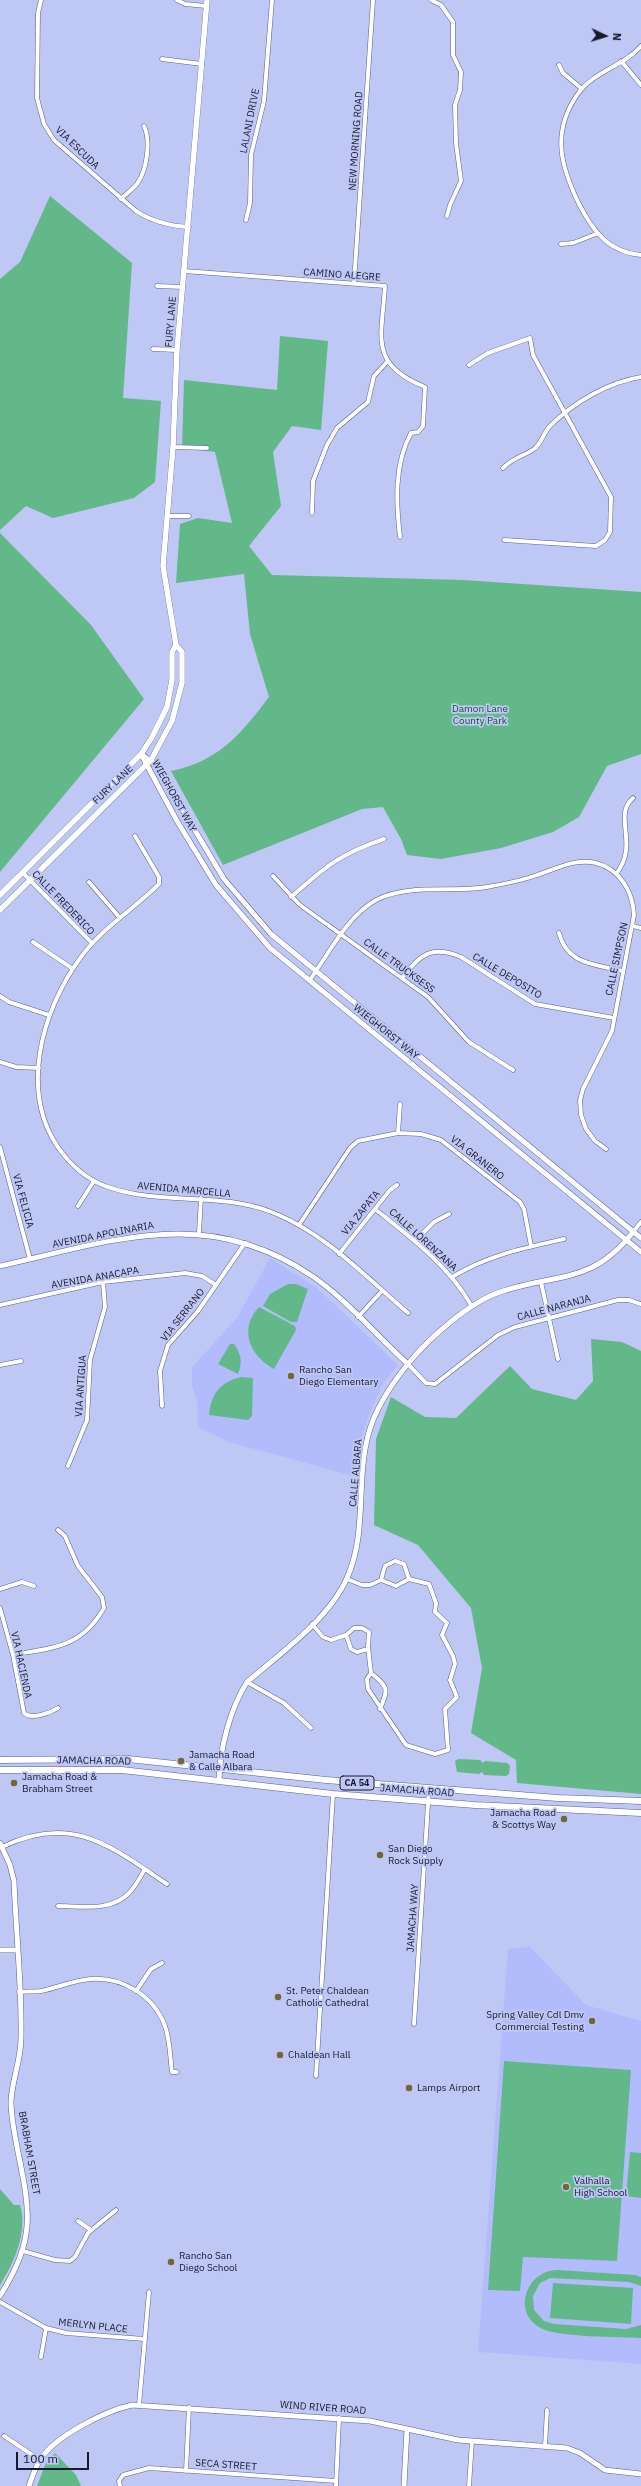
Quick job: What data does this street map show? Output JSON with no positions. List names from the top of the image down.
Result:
{
  "streets": {
    "main road": ["FURY LANE", "JAMACHA ROAD", "CA 54"],
    "street": [
      "LALANI DRIVE",
      "NEW MORNING ROAD",
      "VIA ESCUDA",
      "CAMINO ALEGRE",
      "WIEGHORST WAY",
      "CALLE FREDERICO",
      "CALLE SIMPSON",
      "CALLE TRUCKSESS",
      "CALLE DEPOSITO",
      "VIA GRANERO",
      "AVENIDA MARCELLA",
      "VIA FELICIA",
      "VIA ZAPATA",
      "AVENIDA APOLINARIA",
      "CALLE LORENZANA",
      "AVENIDA ANACAPA",
      "CALLE NARANJA",
      "VIA SERRANO",
      "VIA ANTIGUA",
      "CALLE ALBARA",
      "VIA HACIENDA",
      "JAMACHA WAY",
      "BRABHAM STREET",
      "MERLYN PLACE",
      "WIND RIVER ROAD",
      "SECA STREET"
    ]
  },
  "crossings": [
    ["NEW MORNING ROAD", "CAMINO ALEGRE"],
    ["VIA ESCUDA", "FURY LANE"],
    ["CAMINO ALEGRE", "FURY LANE"],
    ["FURY LANE", "WIEGHORST WAY"],
    ["FURY LANE", "CALLE FREDERICO"],
    ["WIEGHORST WAY", "CALLE SIMPSON"],
    ["WIEGHORST WAY", "CALLE ALBARA"],
    ["CALLE FREDERICO", "AVENIDA MARCELLA"],
    ["CALLE SIMPSON", "CALLE TRUCKSESS"],
    ["CALLE SIMPSON", "CALLE DEPOSITO"],
    ["CALLE TRUCKSESS", "CALLE DEPOSITO"],
    ["VIA GRANERO", "AVENIDA MARCELLA"],
    ["AVENIDA MARCELLA", "VIA ZAPATA"],
    ["VIA FELICIA", "AVENIDA APOLINARIA"],
    ["VIA ZAPATA", "CALLE LORENZANA"],
    ["AVENIDA APOLINARIA", "CALLE NARANJA"],
    ["AVENIDA APOLINARIA", "VIA SERRANO"],
    ["AVENIDA APOLINARIA", "CALLE ALBARA"],
    ["CALLE LORENZANA", "CALLE ALBARA"],
    ["AVENIDA ANACAPA", "VIA SERRANO"],
    ["AVENIDA ANACAPA", "VIA ANTIGUA"],
    ["CALLE NARANJA", "CALLE ALBARA"],
    ["CALLE ALBARA", "JAMACHA ROAD"],
    ["JAMACHA ROAD", "JAMACHA WAY"]
  ],
  "parks": ["Damon Lane County Park"],
  "places": [
    "Rancho San Diego Elementary",
    "Jamacha Road & Calle Albara",
    "Jamacha Road & Brabham Street",
    "Jamacha Road & Scottys Way",
    "San Diego Rock Supply",
    "St. Peter Chaldean Catholic Cathedral",
    "Spring Valley Cdl Dmv Commercial Testing",
    "Chaldean Hall",
    "Lamps Airport",
    "Valhalla High School",
    "Rancho San Diego School"
  ],
  "scale_bar": "100 m",
  "north": "right"
}
